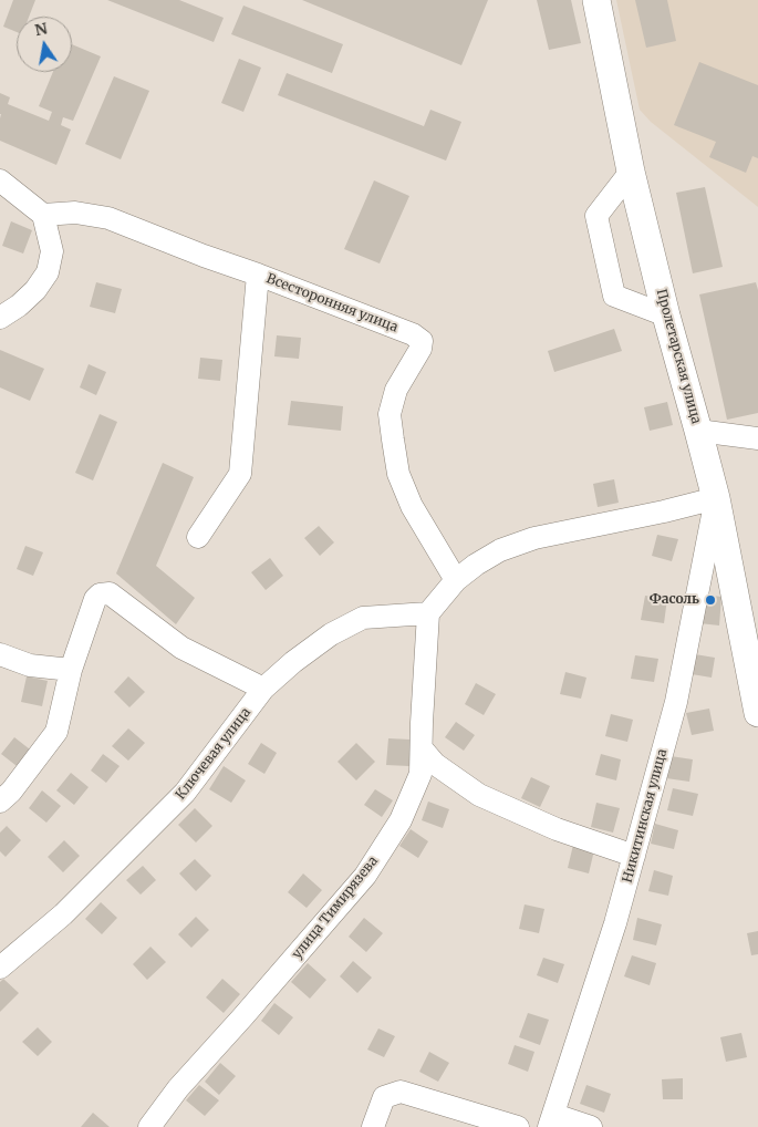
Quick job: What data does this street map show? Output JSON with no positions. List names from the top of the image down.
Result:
{
  "streets": {
    "main road": ["Пролетарская улица"],
    "street": [
      "Всесторонняя улица",
      "Ключевая улица",
      "Никитинская улица",
      "улица Тимирязева"
    ]
  },
  "crossings": [
    ["Пролетарская улица", "Никитинская улица"],
    ["Ключевая улица", "улица Тимирязева"]
  ],
  "places": ["Фасоль"],
  "north": "top"
}
